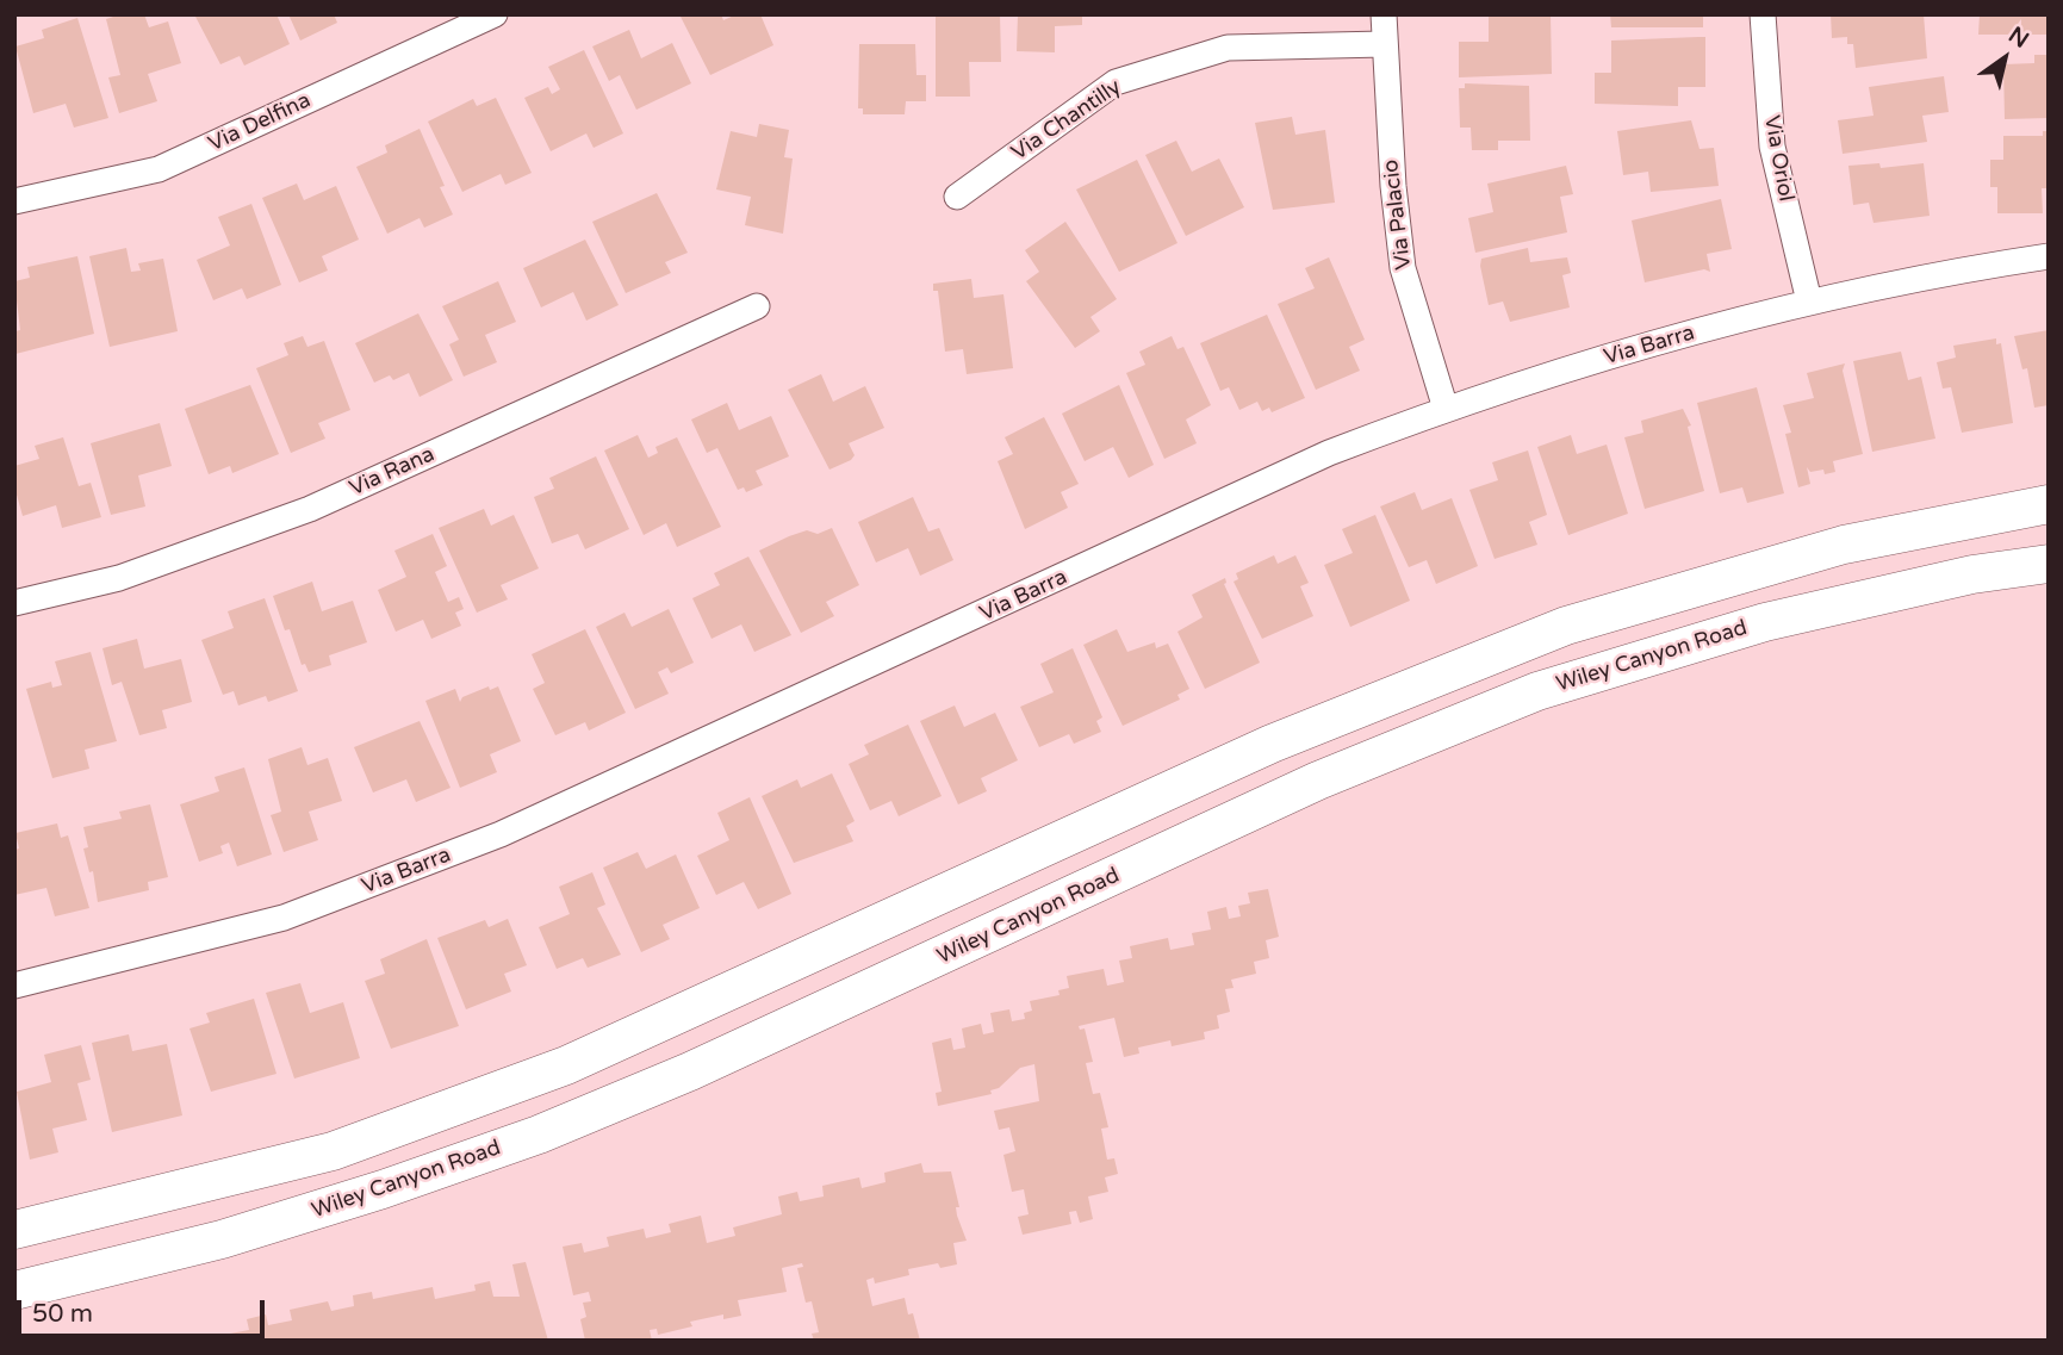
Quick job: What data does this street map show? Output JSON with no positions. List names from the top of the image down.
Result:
{
  "streets": {
    "main road": ["Wiley Canyon Road"],
    "street": [
      "Via Chantilly",
      "Via Delfina",
      "Via Oriol",
      "Via Palacio",
      "Via Barra",
      "Via Rana"
    ]
  },
  "crossings": [
    ["Via Chantilly", "Via Palacio"],
    ["Via Oriol", "Via Barra"],
    ["Via Palacio", "Via Barra"]
  ],
  "scale_bar": "50 m",
  "north": "top right"
}
